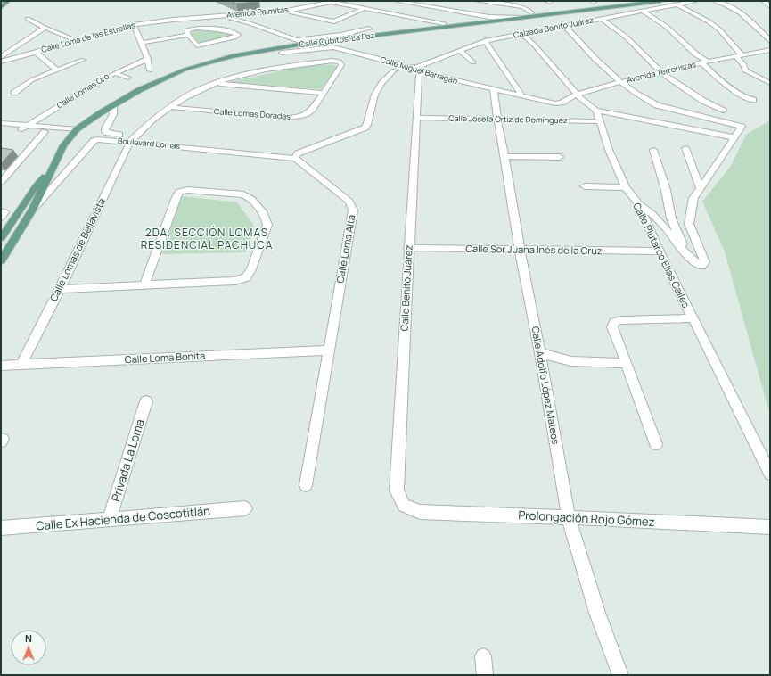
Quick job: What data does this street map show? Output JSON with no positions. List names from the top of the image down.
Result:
{
  "streets": {
    "main road": ["Calle Cubitos-La Paz"],
    "street": [
      "Avenida Palmitas",
      "Calzada Benito Juárez",
      "Calle Loma de las Estrellas",
      "Calle Miguel Barragán",
      "Avenida Terreristas",
      "Calle Lomas Oro",
      "Calle Lomas Doradas",
      "Calle Josefa Ortiz de Domínguez",
      "Boulevard Lomas",
      "Calle Loma Alta",
      "Calle Lomas de Bellavista",
      "Calle Sor Juana Inés de la Cruz",
      "Calle Plutarco Elías Calles",
      "Calle Benito Juárez",
      "Calle Loma Bonita",
      "Calle Adolfo López Mateos",
      "Privada La Loma",
      "Calle Ex Hacienda de Coscotitlán",
      "Prolongación Rojo Gómez"
    ]
  },
  "crossings": [
    ["Avenida Palmitas", "Calle Loma de las Estrellas"],
    ["Calzada Benito Juárez", "Calle Miguel Barragán"],
    ["Calzada Benito Juárez", "Calle Plutarco Elías Calles"],
    ["Calzada Benito Juárez", "Calle Benito Juárez"],
    ["Calle Cubitos-La Paz", "Boulevard Lomas"],
    ["Calle Miguel Barragán", "Avenida Terreristas"],
    ["Calle Miguel Barragán", "Calle Benito Juárez"],
    ["Calle Miguel Barragán", "Calle Adolfo López Mateos"],
    ["Avenida Terreristas", "Calle Plutarco Elías Calles"],
    ["Calle Josefa Ortiz de Domínguez", "Calle Plutarco Elías Calles"],
    ["Calle Josefa Ortiz de Domínguez", "Calle Benito Juárez"],
    ["Calle Josefa Ortiz de Domínguez", "Calle Adolfo López Mateos"],
    ["Boulevard Lomas", "Calle Loma Alta"],
    ["Boulevard Lomas", "Calle Lomas de Bellavista"],
    ["Calle Loma Alta", "Calle Loma Bonita"],
    ["Calle Lomas de Bellavista", "Calle Loma Bonita"],
    ["Calle Sor Juana Inés de la Cruz", "Calle Plutarco Elías Calles"],
    ["Calle Sor Juana Inés de la Cruz", "Calle Benito Juárez"],
    ["Calle Sor Juana Inés de la Cruz", "Calle Adolfo López Mateos"],
    ["Calle Benito Juárez", "Prolongación Rojo Gómez"],
    ["Calle Adolfo López Mateos", "Prolongación Rojo Gómez"],
    ["Privada La Loma", "Calle Ex Hacienda de Coscotitlán"]
  ],
  "districts": ["2DA. SECCIÓN LOMAS RESIDENCIAL PACHUCA"],
  "north": "top"
}
